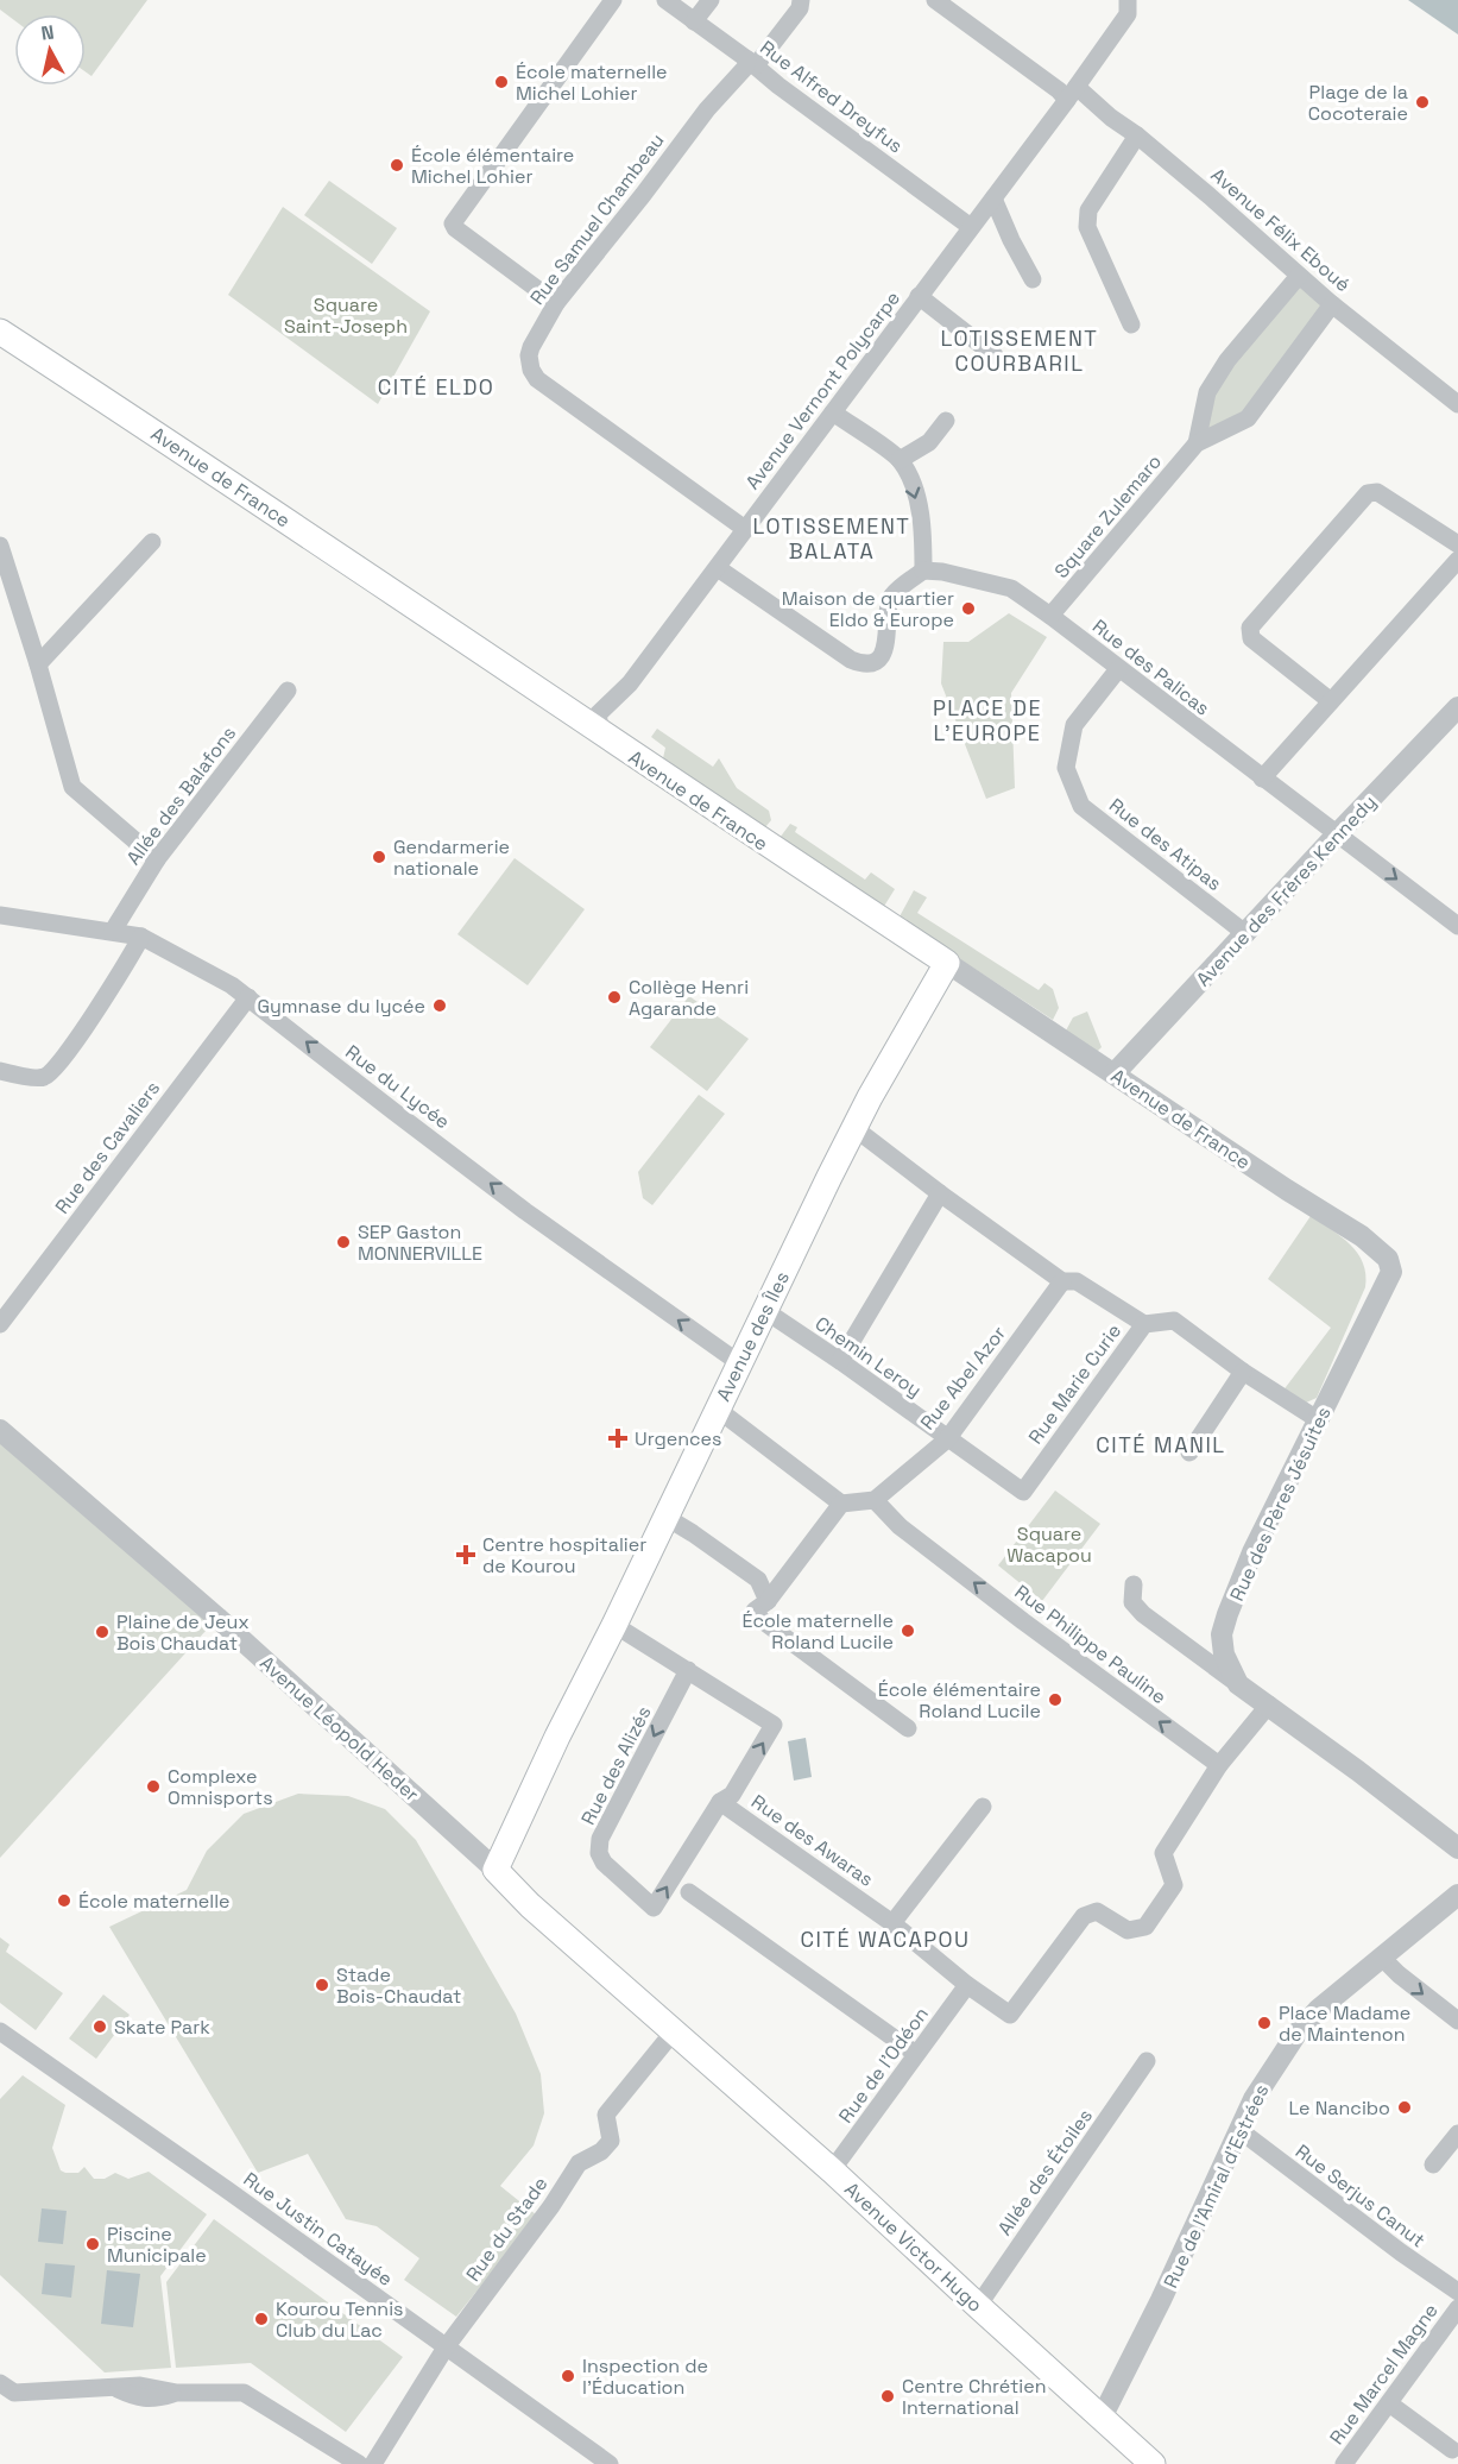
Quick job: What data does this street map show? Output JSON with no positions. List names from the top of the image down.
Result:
{
  "streets": {
    "main road": [
      "Avenue de France",
      "Avenue des Îles",
      "Avenue Léopold Heder",
      "Avenue Victor Hugo"
    ],
    "street": [
      "Rue Alfred Dreyfus",
      "Rue Samuel Chambeau",
      "Avenue Félix Eboué",
      "Avenue Vernont Polycarpe",
      "Square Zulemaro",
      "Rue des Palicas",
      "Allée des Balafons",
      "Rue des Atipas",
      "Avenue des Frères Kennedy",
      "Rue du Lycée",
      "Rue des Cavaliers",
      "Chemin Leroy",
      "Rue Abel Azor",
      "Rue Marie Curie",
      "Rue des Pères Jésuites",
      "Rue Philippe Pauline",
      "Rue des Alizés",
      "Rue des Awaras",
      "Rue de l'Odéon",
      "Allée des Étoiles",
      "Rue de l'Amiral d'Estrées",
      "Rue Serjus Canut",
      "Rue Justin Catayée",
      "Rue du Stade",
      "Rue Marcel Magne"
    ]
  },
  "crossings": [
    ["Rue Alfred Dreyfus", "Rue Samuel Chambeau"],
    ["Rue Alfred Dreyfus", "Avenue Vernont Polycarpe"],
    ["Rue Samuel Chambeau", "Avenue Vernont Polycarpe"],
    ["Avenue Félix Eboué", "Avenue Vernont Polycarpe"],
    ["Avenue Félix Eboué", "Square Zulemaro"],
    ["Avenue Vernont Polycarpe", "Avenue de France"],
    ["Avenue de France", "Avenue des Frères Kennedy"],
    ["Avenue de France", "Avenue des Îles"],
    ["Avenue de France", "Rue des Pères Jésuites"],
    ["Square Zulemaro", "Rue des Palicas"],
    ["Rue des Palicas", "Rue des Atipas"],
    ["Rue des Palicas", "Avenue des Frères Kennedy"],
    ["Allée des Balafons", "Rue du Lycée"],
    ["Rue des Atipas", "Avenue des Frères Kennedy"],
    ["Rue du Lycée", "Rue des Cavaliers"],
    ["Rue du Lycée", "Avenue des Îles"],
    ["Avenue des Îles", "Chemin Leroy"],
    ["Avenue des Îles", "Avenue Léopold Heder"],
    ["Chemin Leroy", "Rue Abel Azor"],
    ["Chemin Leroy", "Rue Marie Curie"],
    ["Rue Abel Azor", "Rue Marie Curie"],
    ["Rue Abel Azor", "Rue Philippe Pauline"],
    ["Rue Marie Curie", "Rue des Pères Jésuites"],
    ["Rue Philippe Pauline", "Rue des Awaras"],
    ["Avenue Léopold Heder", "Rue du Stade"],
    ["Avenue Léopold Heder", "Avenue Victor Hugo"],
    ["Rue des Alizés", "Rue des Awaras"],
    ["Rue des Awaras", "Rue de l'Odéon"],
    ["Rue de l'Odéon", "Avenue Victor Hugo"],
    ["Allée des Étoiles", "Avenue Victor Hugo"],
    ["Rue de l'Amiral d'Estrées", "Rue Serjus Canut"],
    ["Rue de l'Amiral d'Estrées", "Avenue Victor Hugo"],
    ["Rue Justin Catayée", "Rue du Stade"],
    ["Rue du Stade", "Avenue Victor Hugo"]
  ],
  "one_way": ["Rue du Lycée"],
  "districts": [
    "LOTISSEMENT COURBARIL",
    "CITÉ ELDO",
    "LOTISSEMENT BALATA",
    "PLACE DE L'EUROPE",
    "CITÉ MANIL",
    "CITÉ WACAPOU"
  ],
  "parks": ["Square Saint-Joseph", "Square Wacapou"],
  "places": {
    "other": [
      "École maternelle Michel Lohier",
      "Plage de la Cocoteraie",
      "École élémentaire Michel Lohier",
      "Maison de quartier Eldo & Europe",
      "Gendarmerie nationale",
      "Collège Henri Agarande",
      "Gymnase du lycée",
      "SEP Gaston MONNERVILLE",
      "École maternelle Roland Lucile",
      "Plaine de Jeux Bois Chaudat",
      "École élémentaire Roland Lucile",
      "Complexe Omnisports",
      "École maternelle",
      "Stade Bois-Chaudat",
      "Place Madame de Maintenon",
      "Skate Park",
      "Le Nancibo",
      "Piscine Municipale",
      "Kourou Tennis Club du Lac",
      "Inspection de l'Éducation",
      "Centre Chrétien International"
    ],
    "health": ["Urgences", "Centre hospitalier de Kourou"]
  },
  "north": "top"
}
